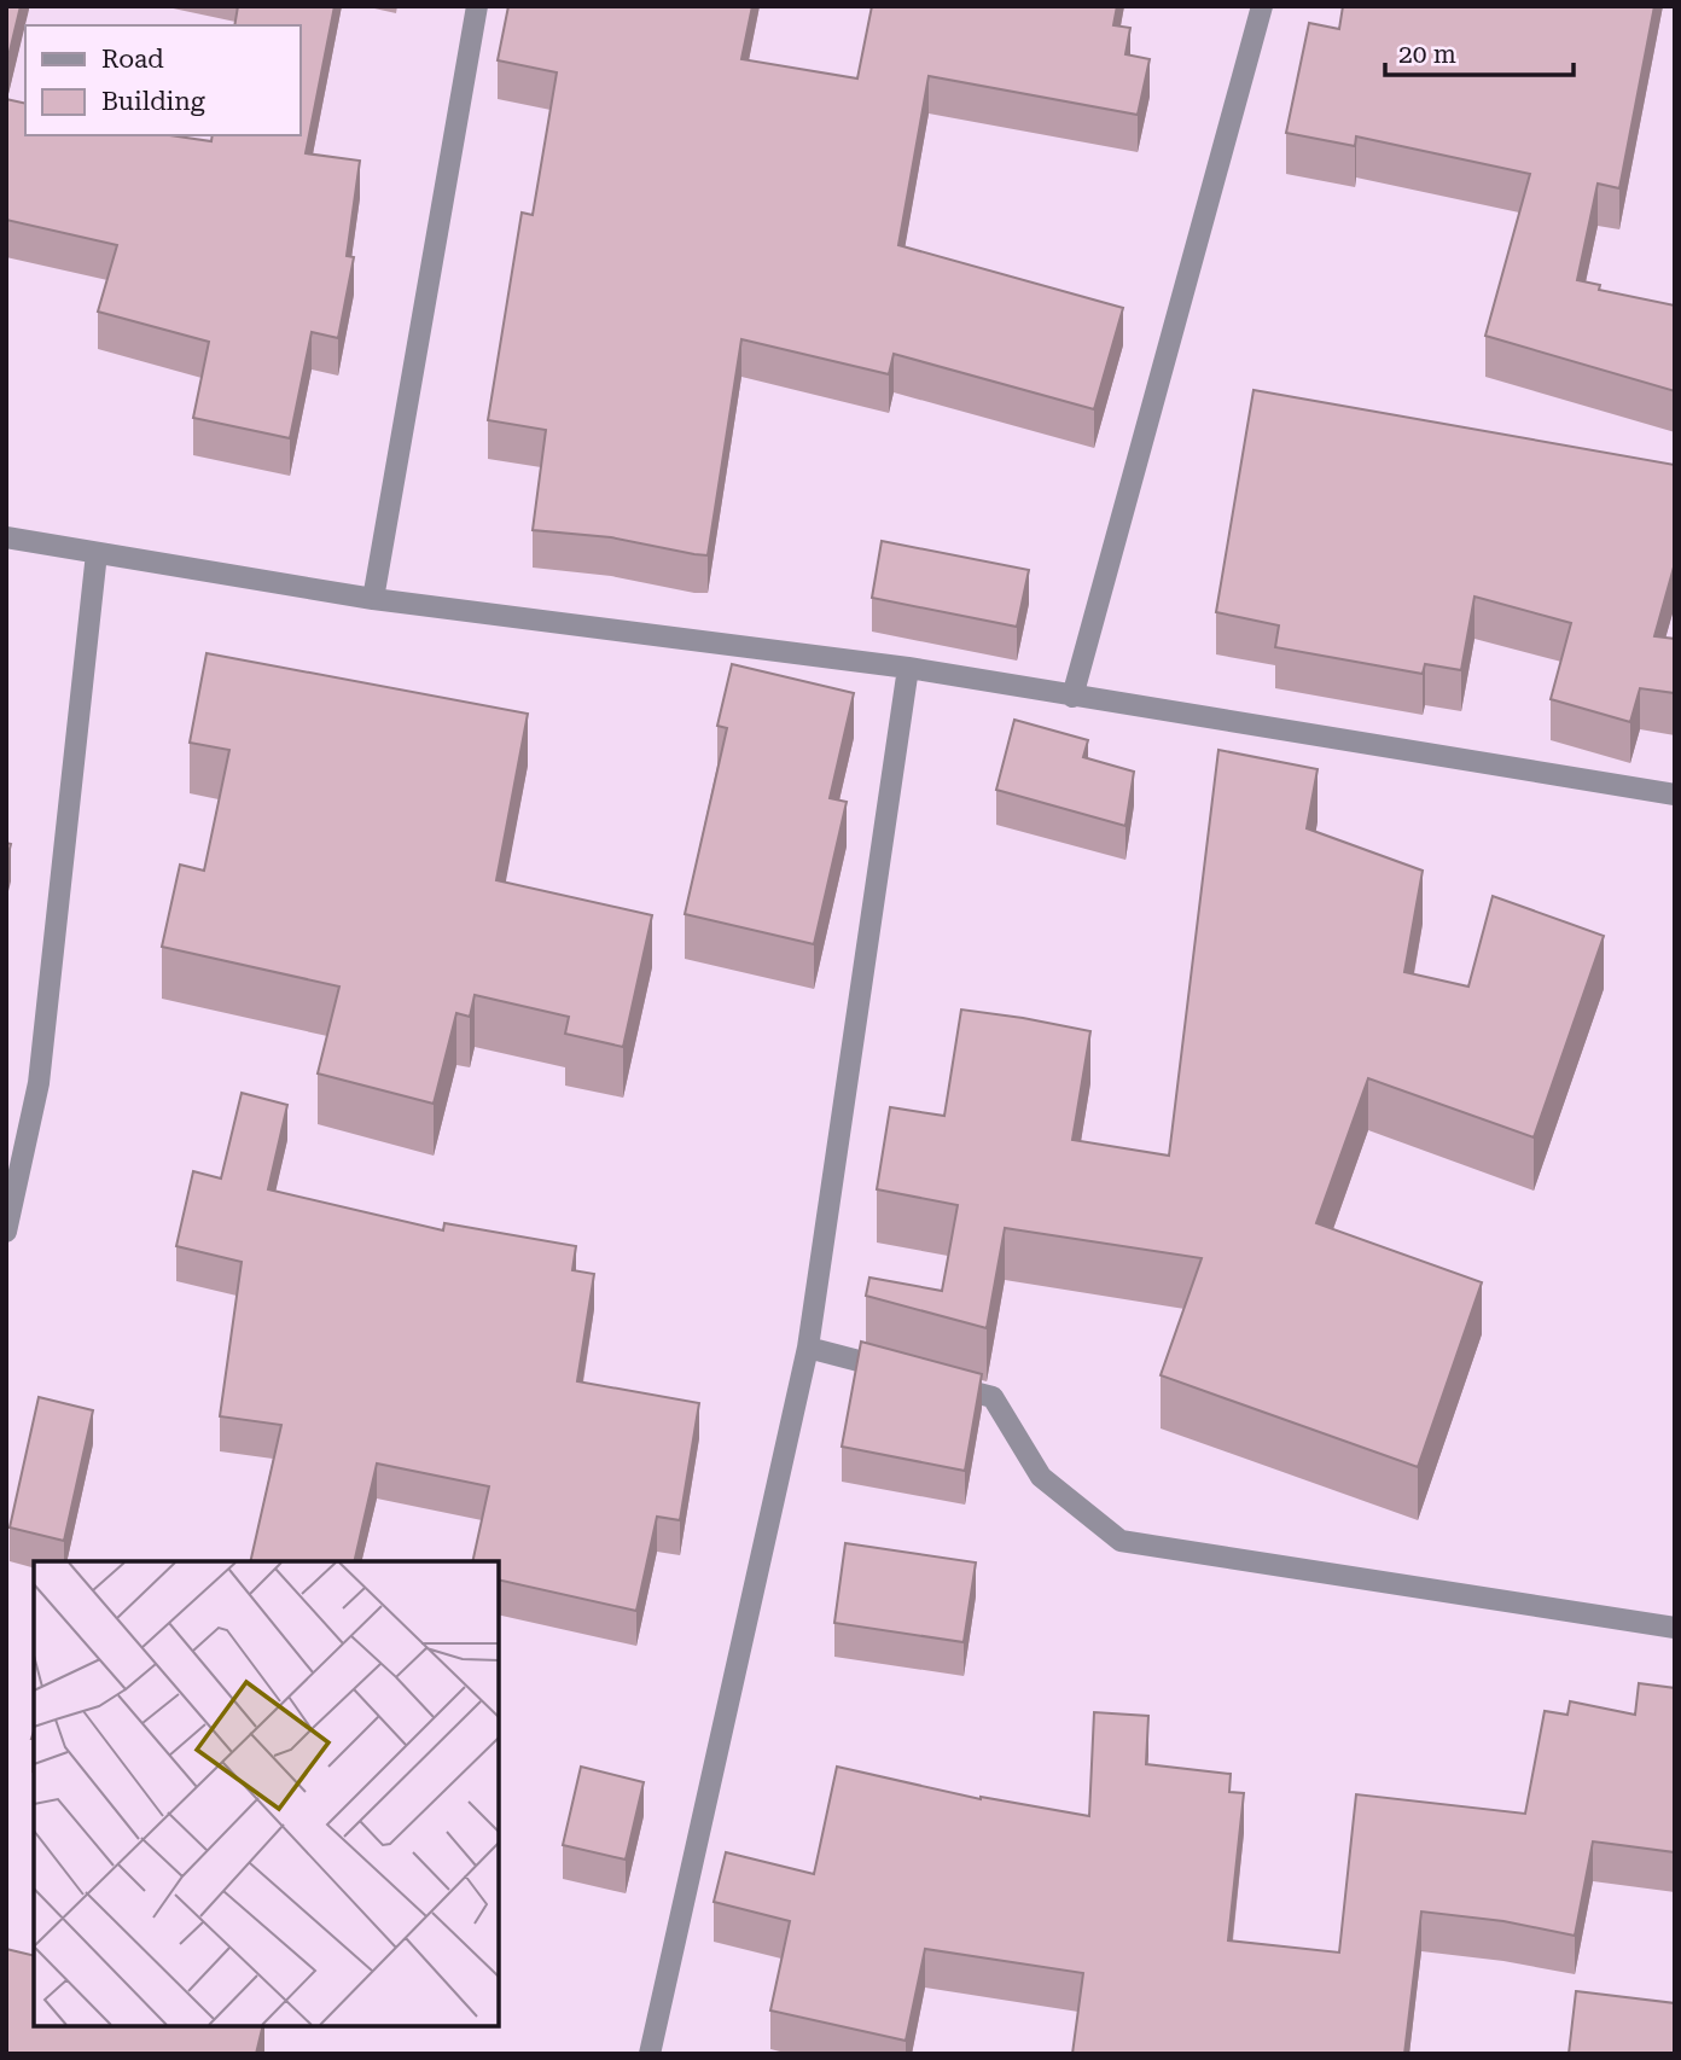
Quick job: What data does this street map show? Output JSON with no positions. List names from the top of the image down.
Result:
{
  "legend": ["Road", "Building"],
  "scale_bar": "20 m"
}
